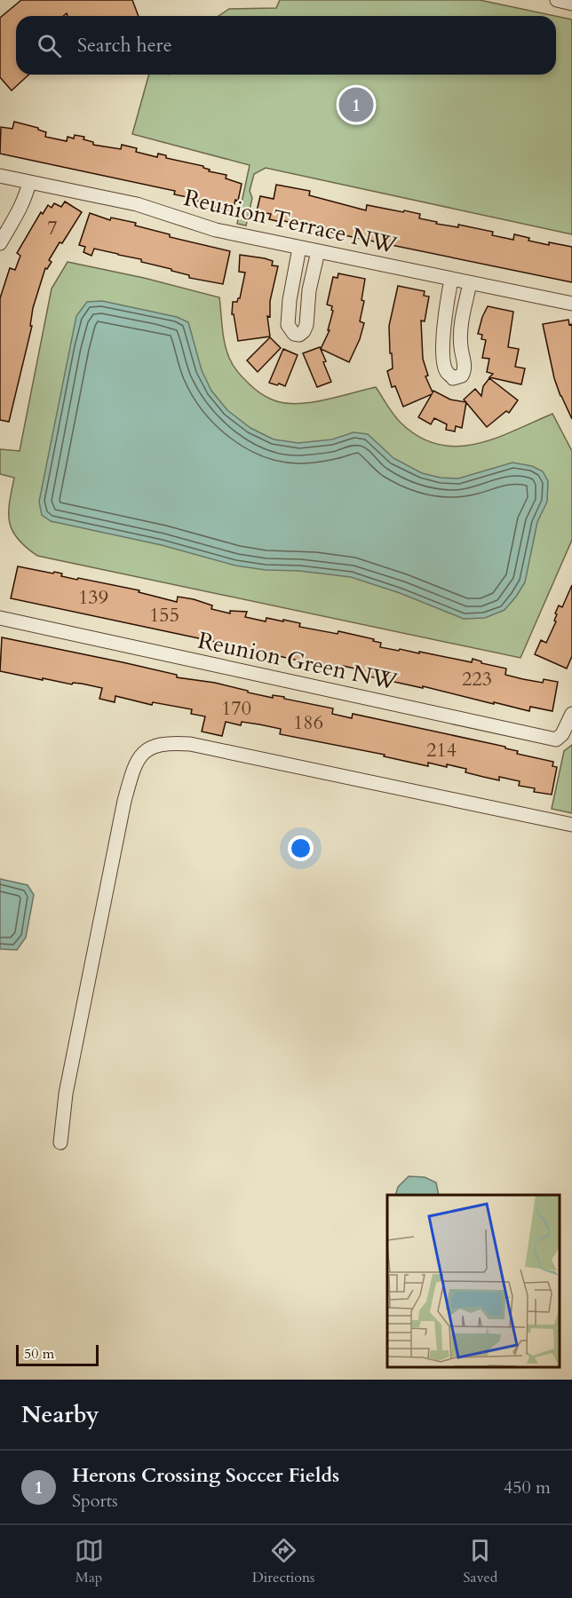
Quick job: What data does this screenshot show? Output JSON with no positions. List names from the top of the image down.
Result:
{
  "streets": {
    "street": ["Reunion Terrace NW", "Reunion Green NW"]
  },
  "house_numbers": [
    "7",
    "139",
    "155",
    "223",
    "170",
    "186",
    "214"
  ],
  "scale_bar": "50 m",
  "page": {
    "search": "Search here",
    "pins": "1",
    "scale": "50 m",
    "heading": "Nearby",
    "list": [
      {
        "mark": "1",
        "name": "Herons Crossing Soccer Fields",
        "note": "Sports",
        "value": "450 m"
      }
    ],
    "nav": ["Map", "Directions", "Saved"]
  }
}
